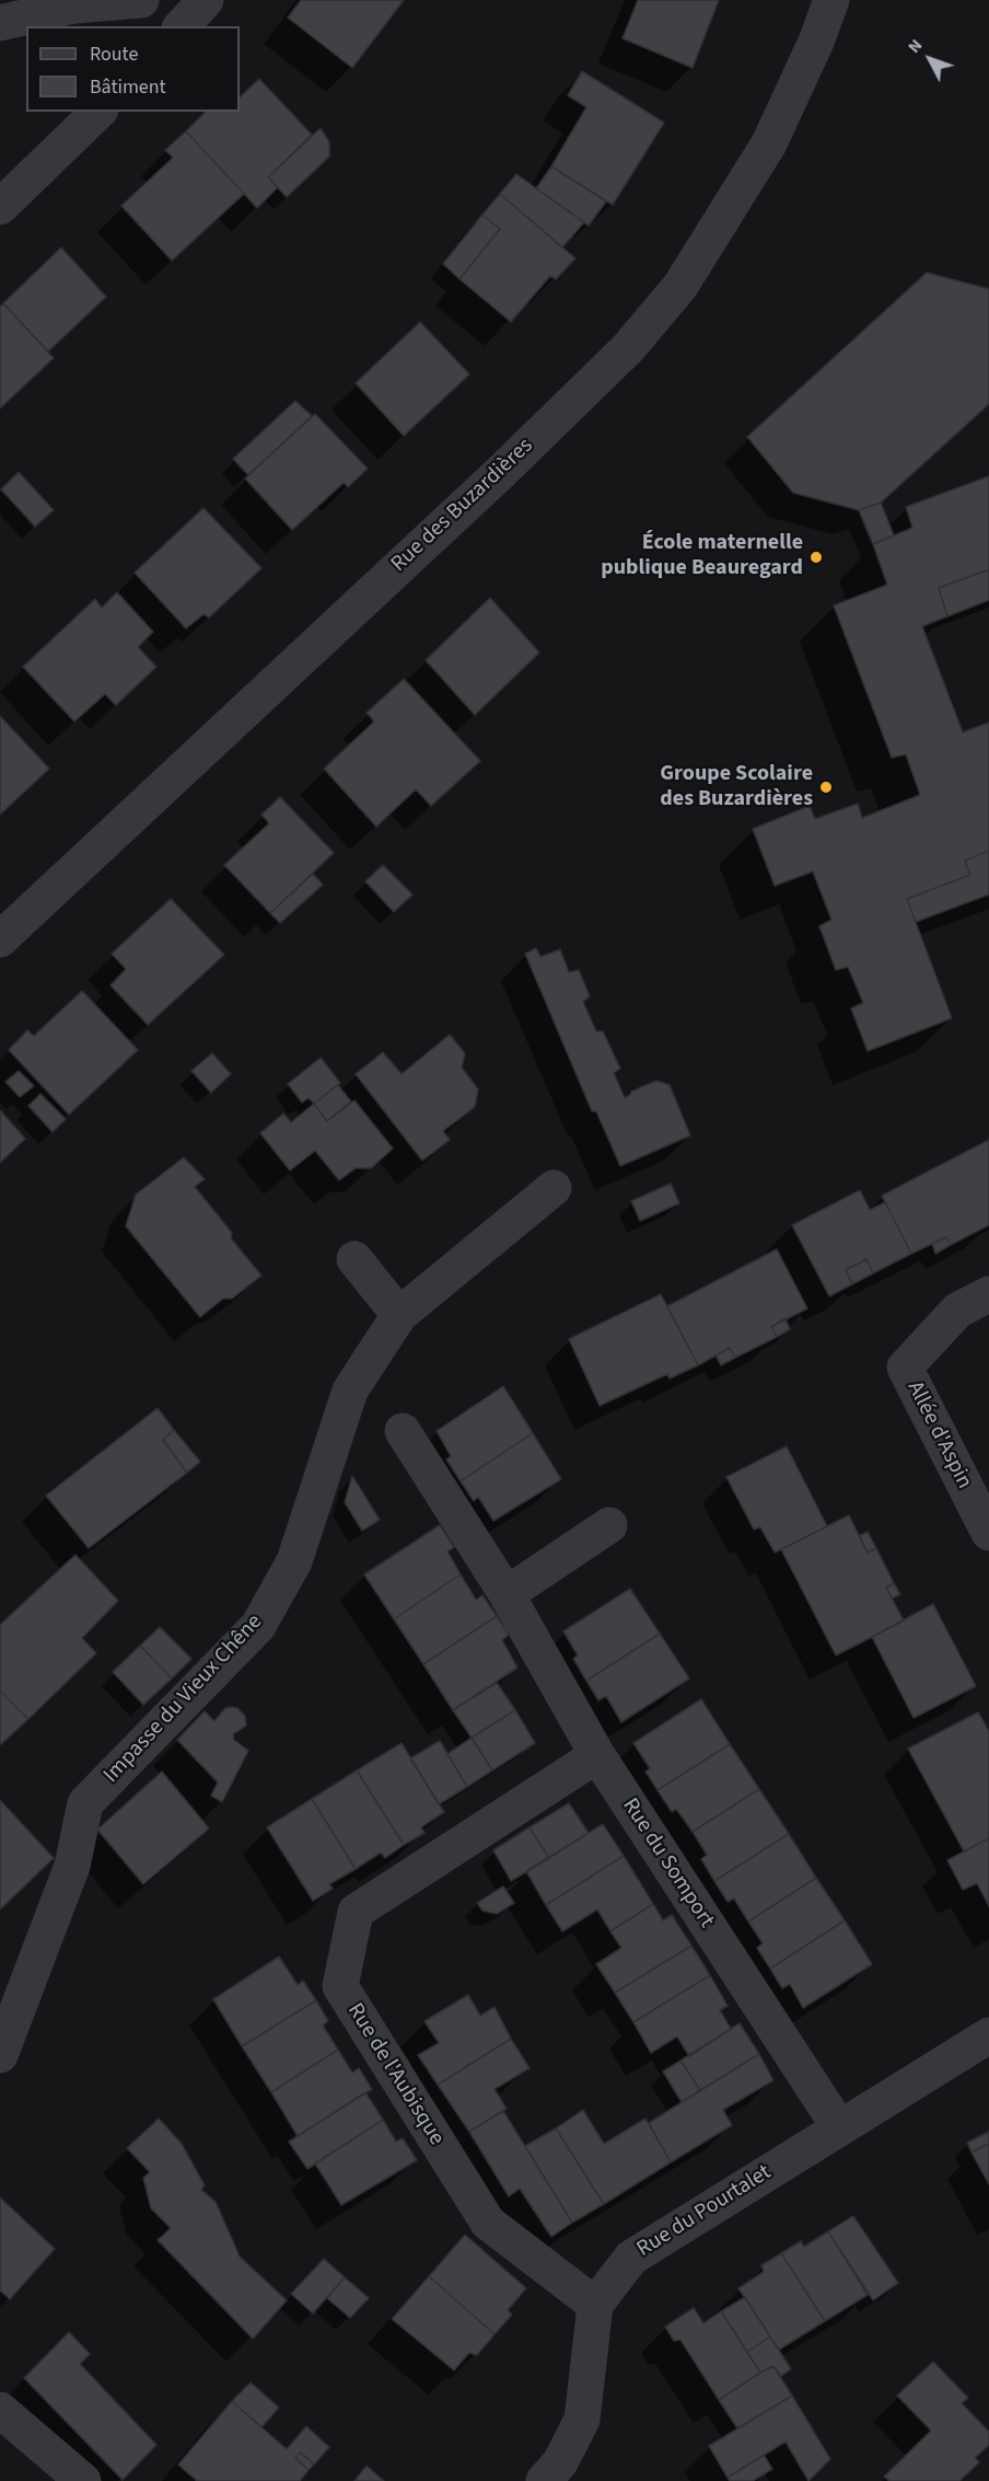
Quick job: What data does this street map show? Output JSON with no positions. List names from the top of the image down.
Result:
{
  "streets": {
    "street": [
      "Rue des Buzardières",
      "Allée d'Aspin",
      "Impasse du Vieux Chêne",
      "Rue du Somport",
      "Rue de l'Aubisque",
      "Rue du Pourtalet"
    ]
  },
  "crossings": [
    ["Rue du Somport", "Rue de l'Aubisque"],
    ["Rue du Somport", "Rue du Pourtalet"],
    ["Rue de l'Aubisque", "Rue du Pourtalet"]
  ],
  "places": ["École maternelle publique Beauregard", "Groupe Scolaire des Buzardières"],
  "legend": ["Route", "Bâtiment"],
  "north": "top left"
}
